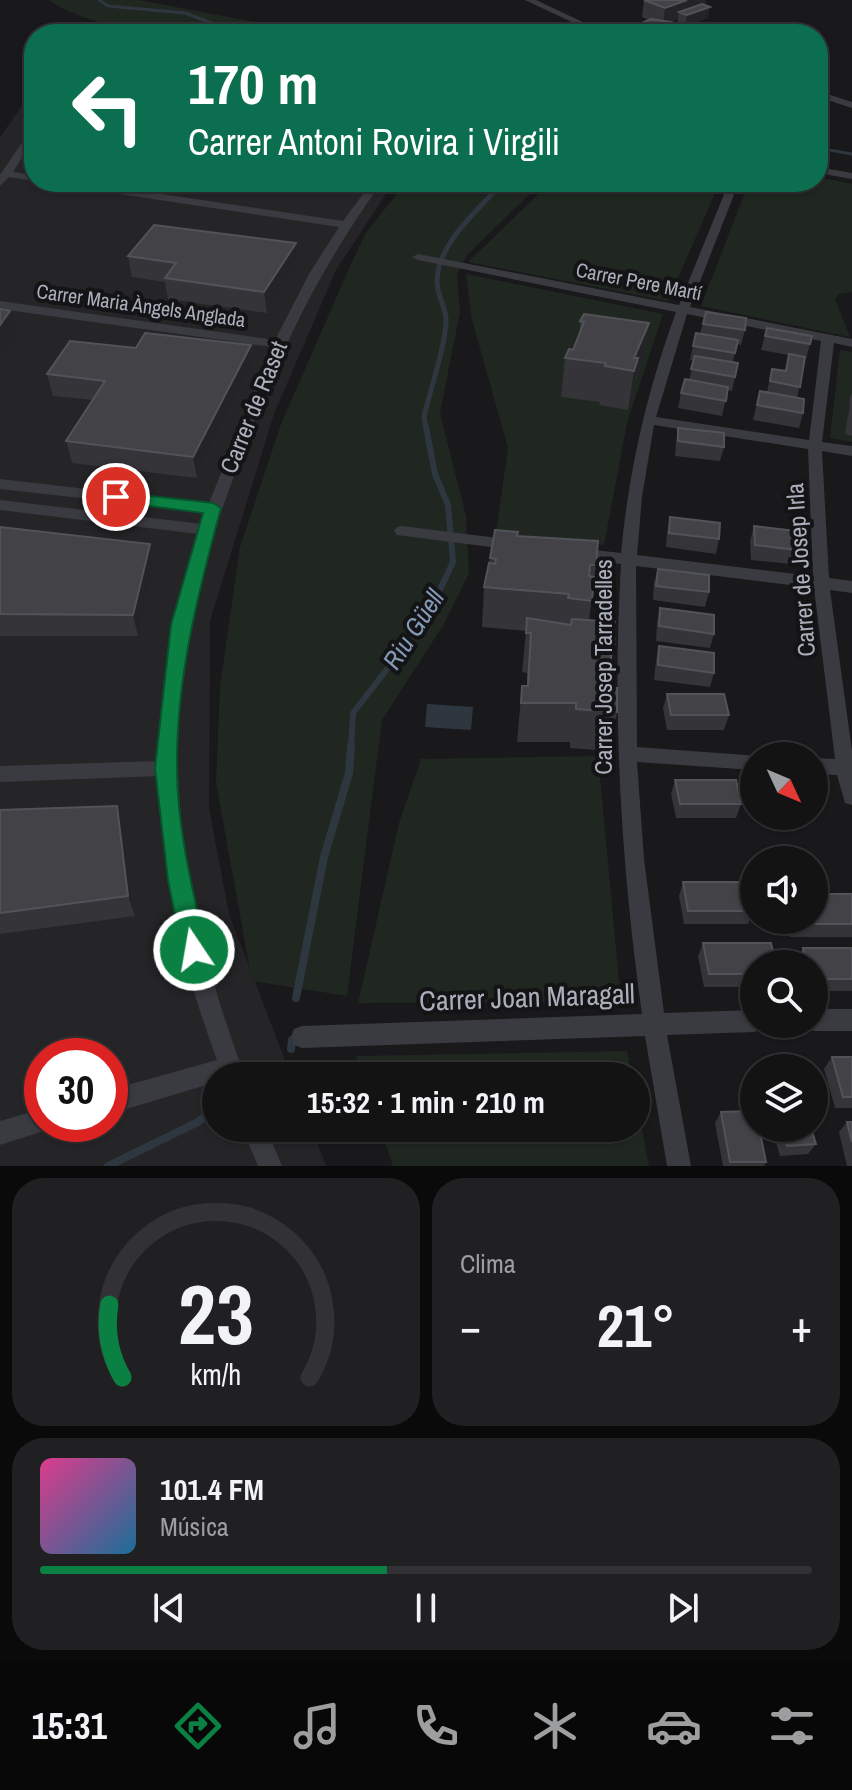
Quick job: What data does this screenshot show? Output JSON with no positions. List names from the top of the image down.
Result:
{
  "streets": {
    "street": [
      "Carrer Pere Martí",
      "Carrer Maria Àngels Anglada",
      "Carrer de Raset",
      "Carrer de Josep Irla",
      "Carrer Josep Tarradelles",
      "Carrer Joan Maragall"
    ]
  },
  "crossings": [
    ["Carrer Pere Martí", "Carrer de Josep Irla"],
    ["Carrer Pere Martí", "Carrer Josep Tarradelles"],
    ["Carrer Maria Àngels Anglada", "Carrer de Raset"],
    ["Carrer Josep Tarradelles", "Carrer Joan Maragall"]
  ],
  "water": ["Riu Güell"],
  "north": "bottom right",
  "page": {
    "turn": ["170 m", "Carrer Antoni Rovira i Virgili"],
    "limit": "30",
    "trip": "15:32 · 1 min · 210 m",
    "tile": "Clima",
    "heat": ["−", "21°", "+"],
    "song": ["101.4 FM", "Música"],
    "tabs": "15:31",
    "gauge": ["23", "km/h"]
  }
}
